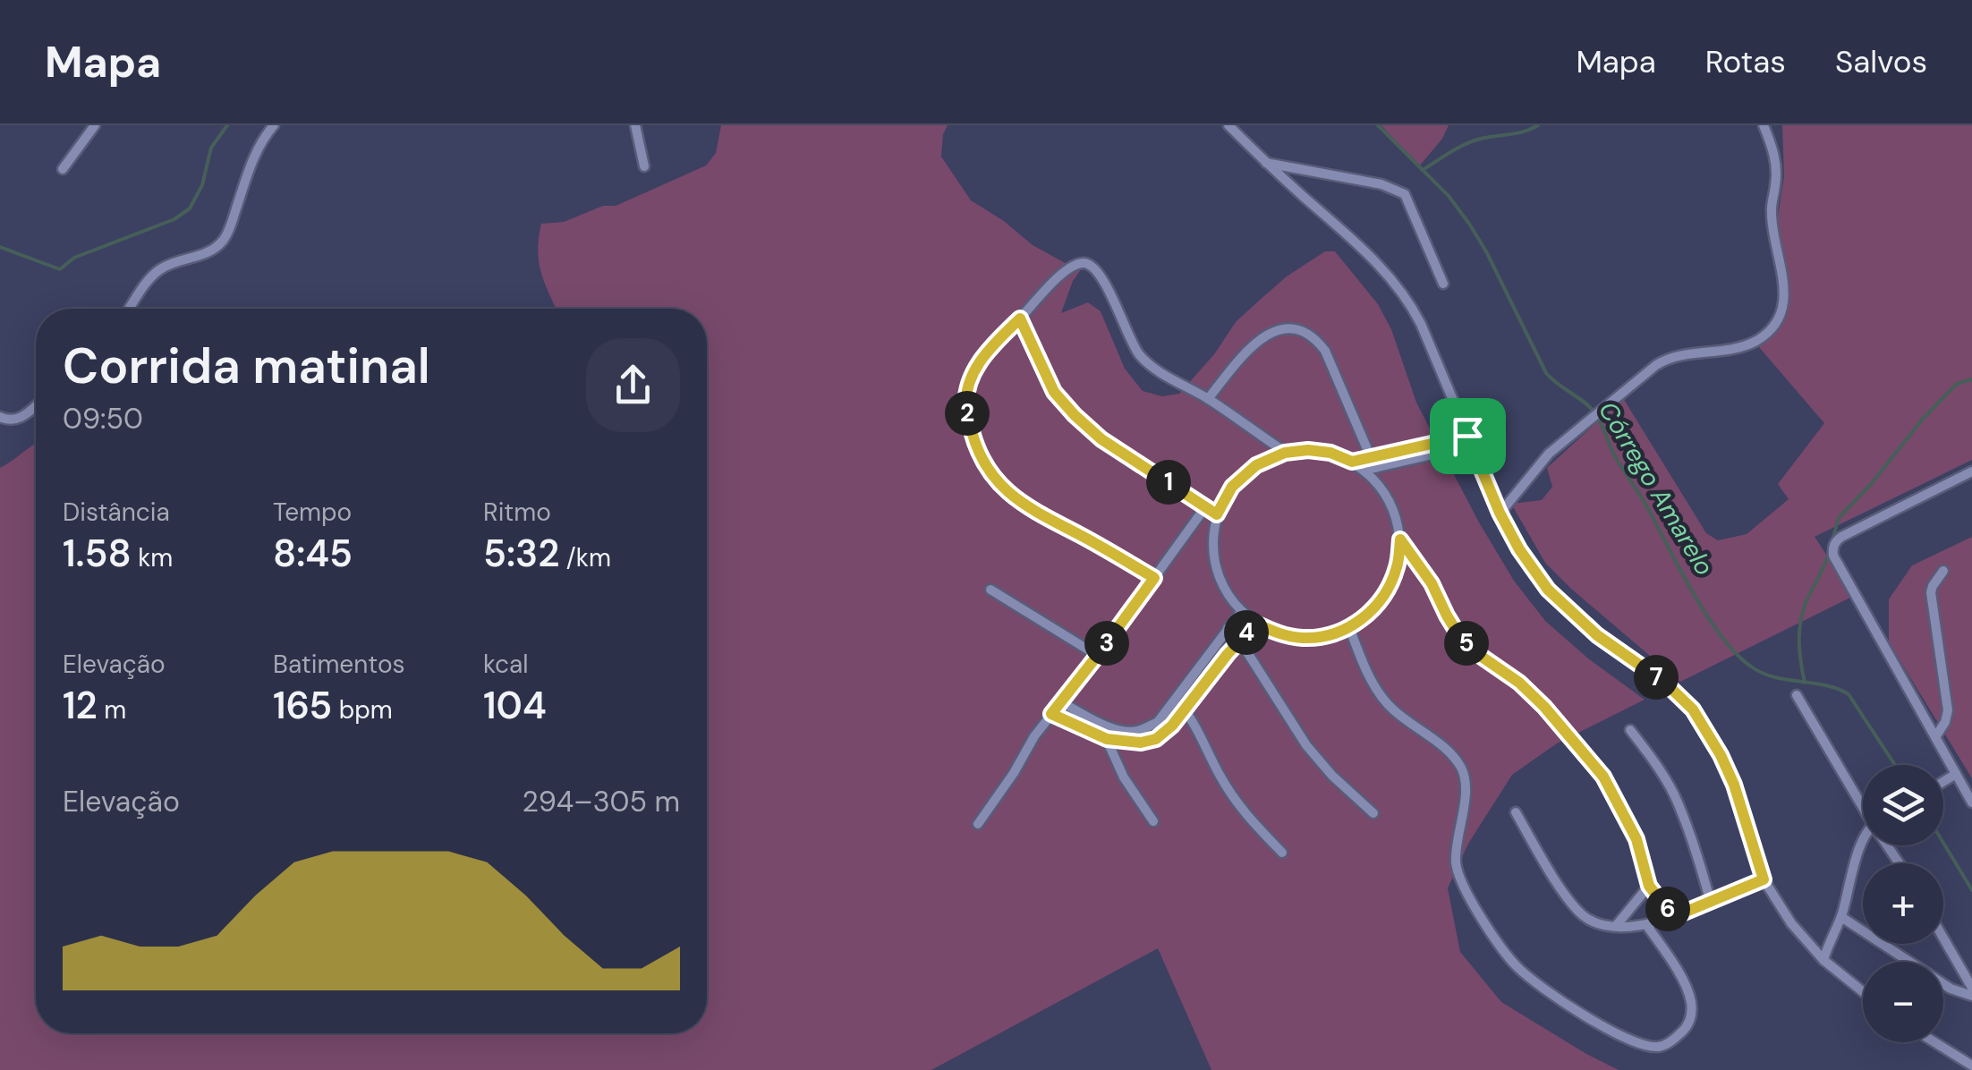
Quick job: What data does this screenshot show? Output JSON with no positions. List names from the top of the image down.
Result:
{
  "water": ["Córrego Amarelo"],
  "page": {
    "header": "Mapa",
    "nav": ["Mapa", "Rotas", "Salvos"],
    "heading": ["Corrida matinal", "09:50"],
    "pins": [
      "2",
      "1",
      "4",
      "3",
      "5",
      "7",
      "6"
    ],
    "stats": [
      ["Distância", "1.58 km"],
      ["Tempo", "8:45"],
      ["Ritmo", "5:32 /km"],
      ["Elevação", "12 m"],
      ["Batimentos", "165 bpm"],
      ["kcal", "104"]
    ],
    "map_buttons": ["+", "−"],
    "chart": ["Elevação", "294–305 m"]
  }
}
